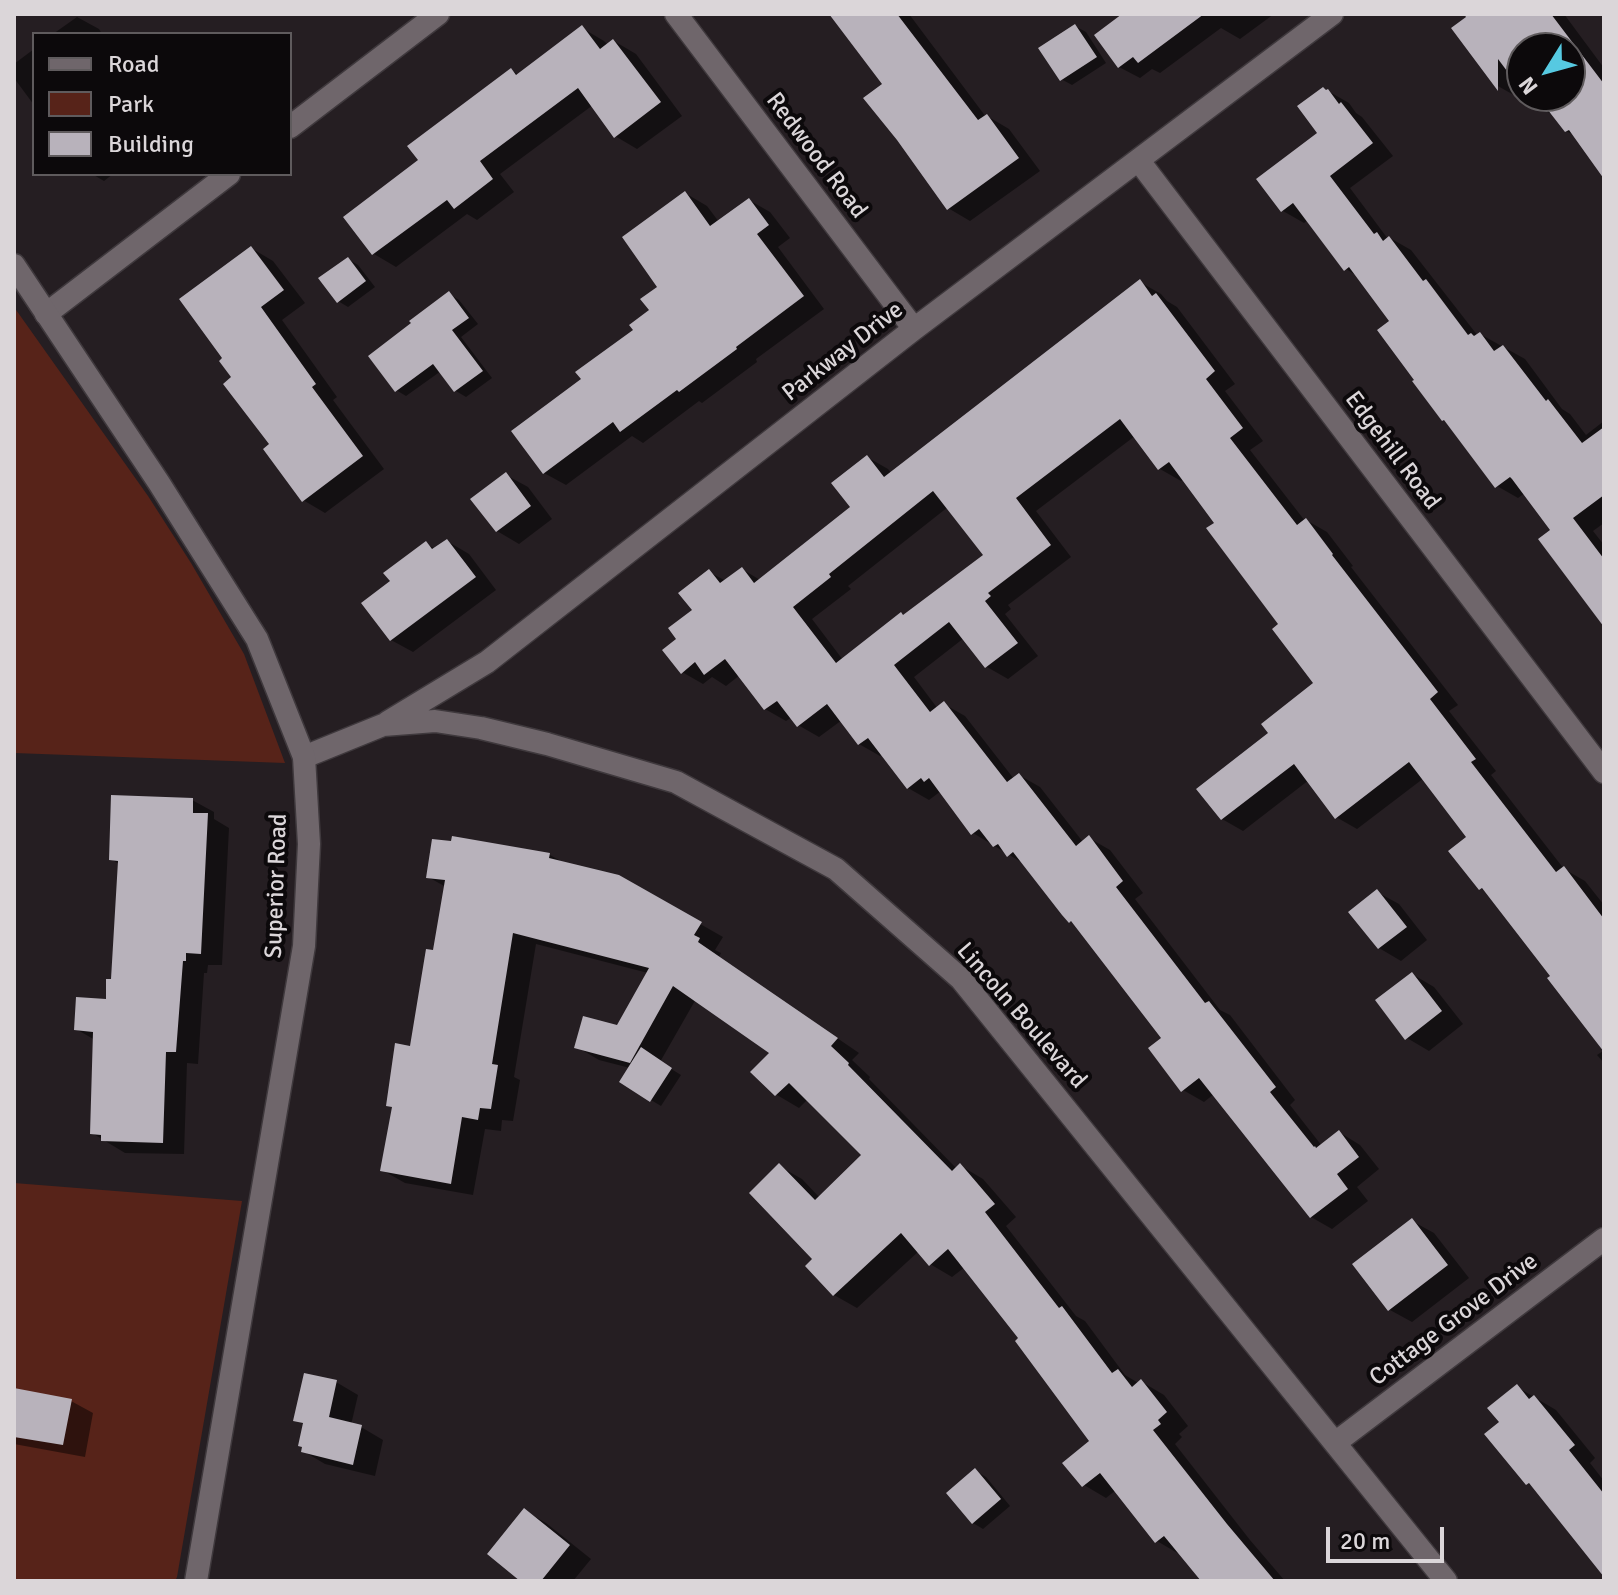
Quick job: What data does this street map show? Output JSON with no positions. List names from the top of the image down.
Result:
{
  "streets": {
    "street": [
      "Redwood Road",
      "Parkway Drive",
      "Edgehill Road",
      "Superior Road",
      "Lincoln Boulevard",
      "Cottage Grove Drive"
    ]
  },
  "crossings": [
    ["Redwood Road", "Parkway Drive"],
    ["Parkway Drive", "Edgehill Road"],
    ["Parkway Drive", "Lincoln Boulevard"],
    ["Superior Road", "Lincoln Boulevard"],
    ["Lincoln Boulevard", "Cottage Grove Drive"]
  ],
  "legend": ["Road", "Park", "Building"],
  "scale_bar": "20 m",
  "north": "bottom left"
}
